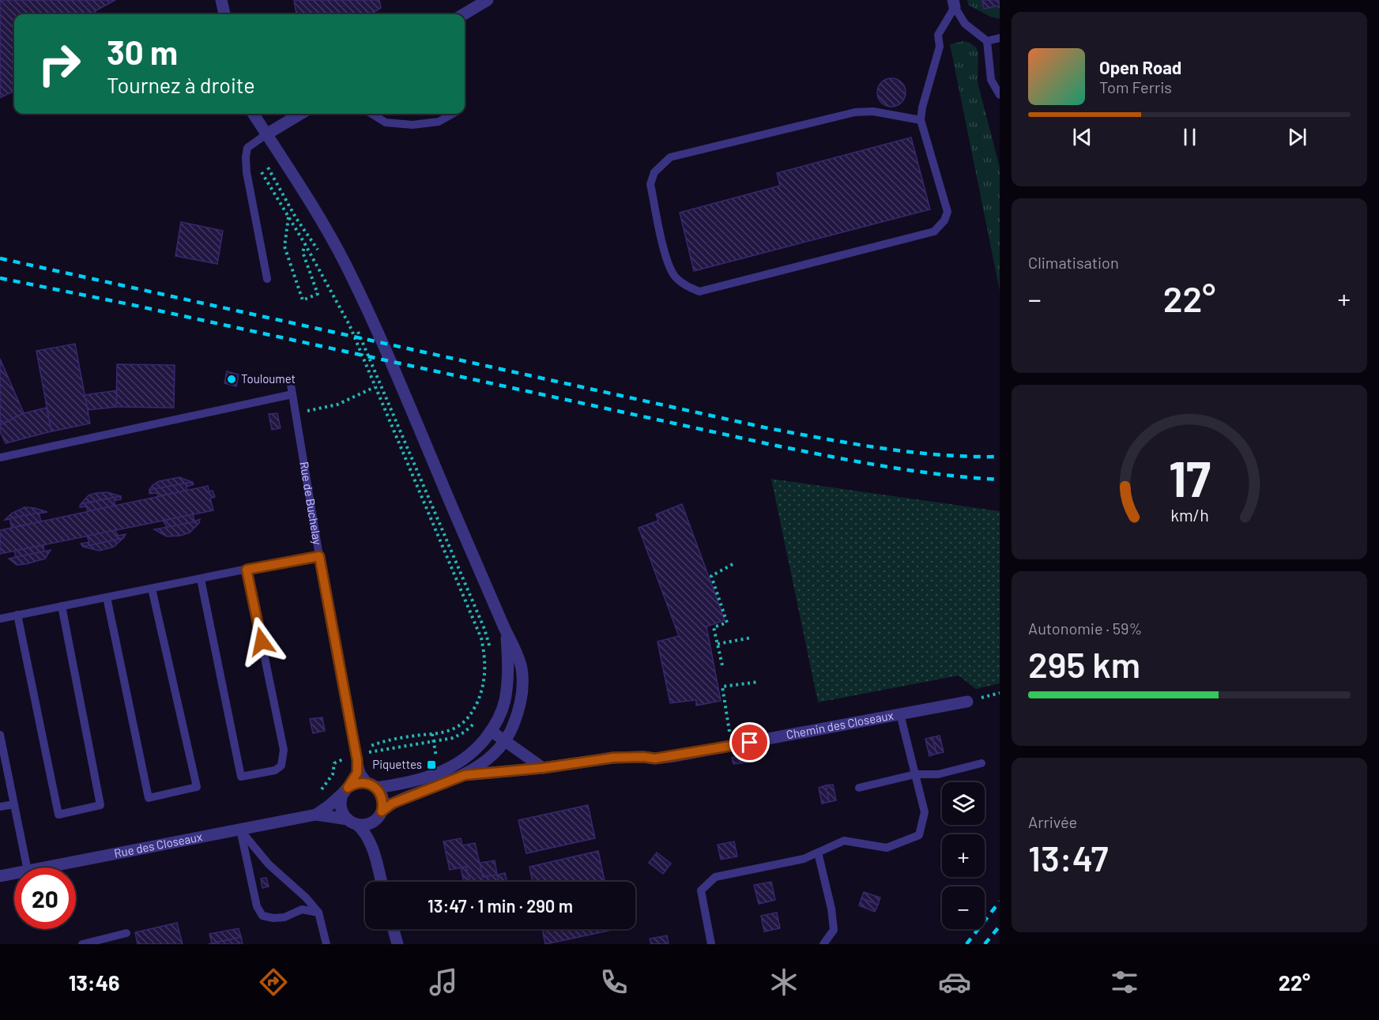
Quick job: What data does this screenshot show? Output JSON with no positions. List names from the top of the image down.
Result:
{
  "streets": {
    "street": ["Chemin des Closeaux", "Rue des Closeaux"],
    "lane": ["Rue de Buchelay"]
  },
  "crossings": [
    ["Rue de Buchelay", "Rue des Closeaux"]
  ],
  "places": {
    "other": ["Touloumet"],
    "transit": ["Piquettes"]
  },
  "page": {
    "turn": ["30 m", "Tournez à droite"],
    "song": ["Open Road", "Tom Ferris"],
    "tile": [
      "Climatisation",
      ["Autonomie · 59%", "295 km"],
      ["Arrivée", "13:47"]
    ],
    "heat": ["−", "22°", "+"],
    "map_buttons": ["+", "−"],
    "limit": "20",
    "trip": "13:47 · 1 min · 290 m",
    "tabs": ["13:46", "22°"],
    "gauge": ["17", "km/h"]
  }
}
